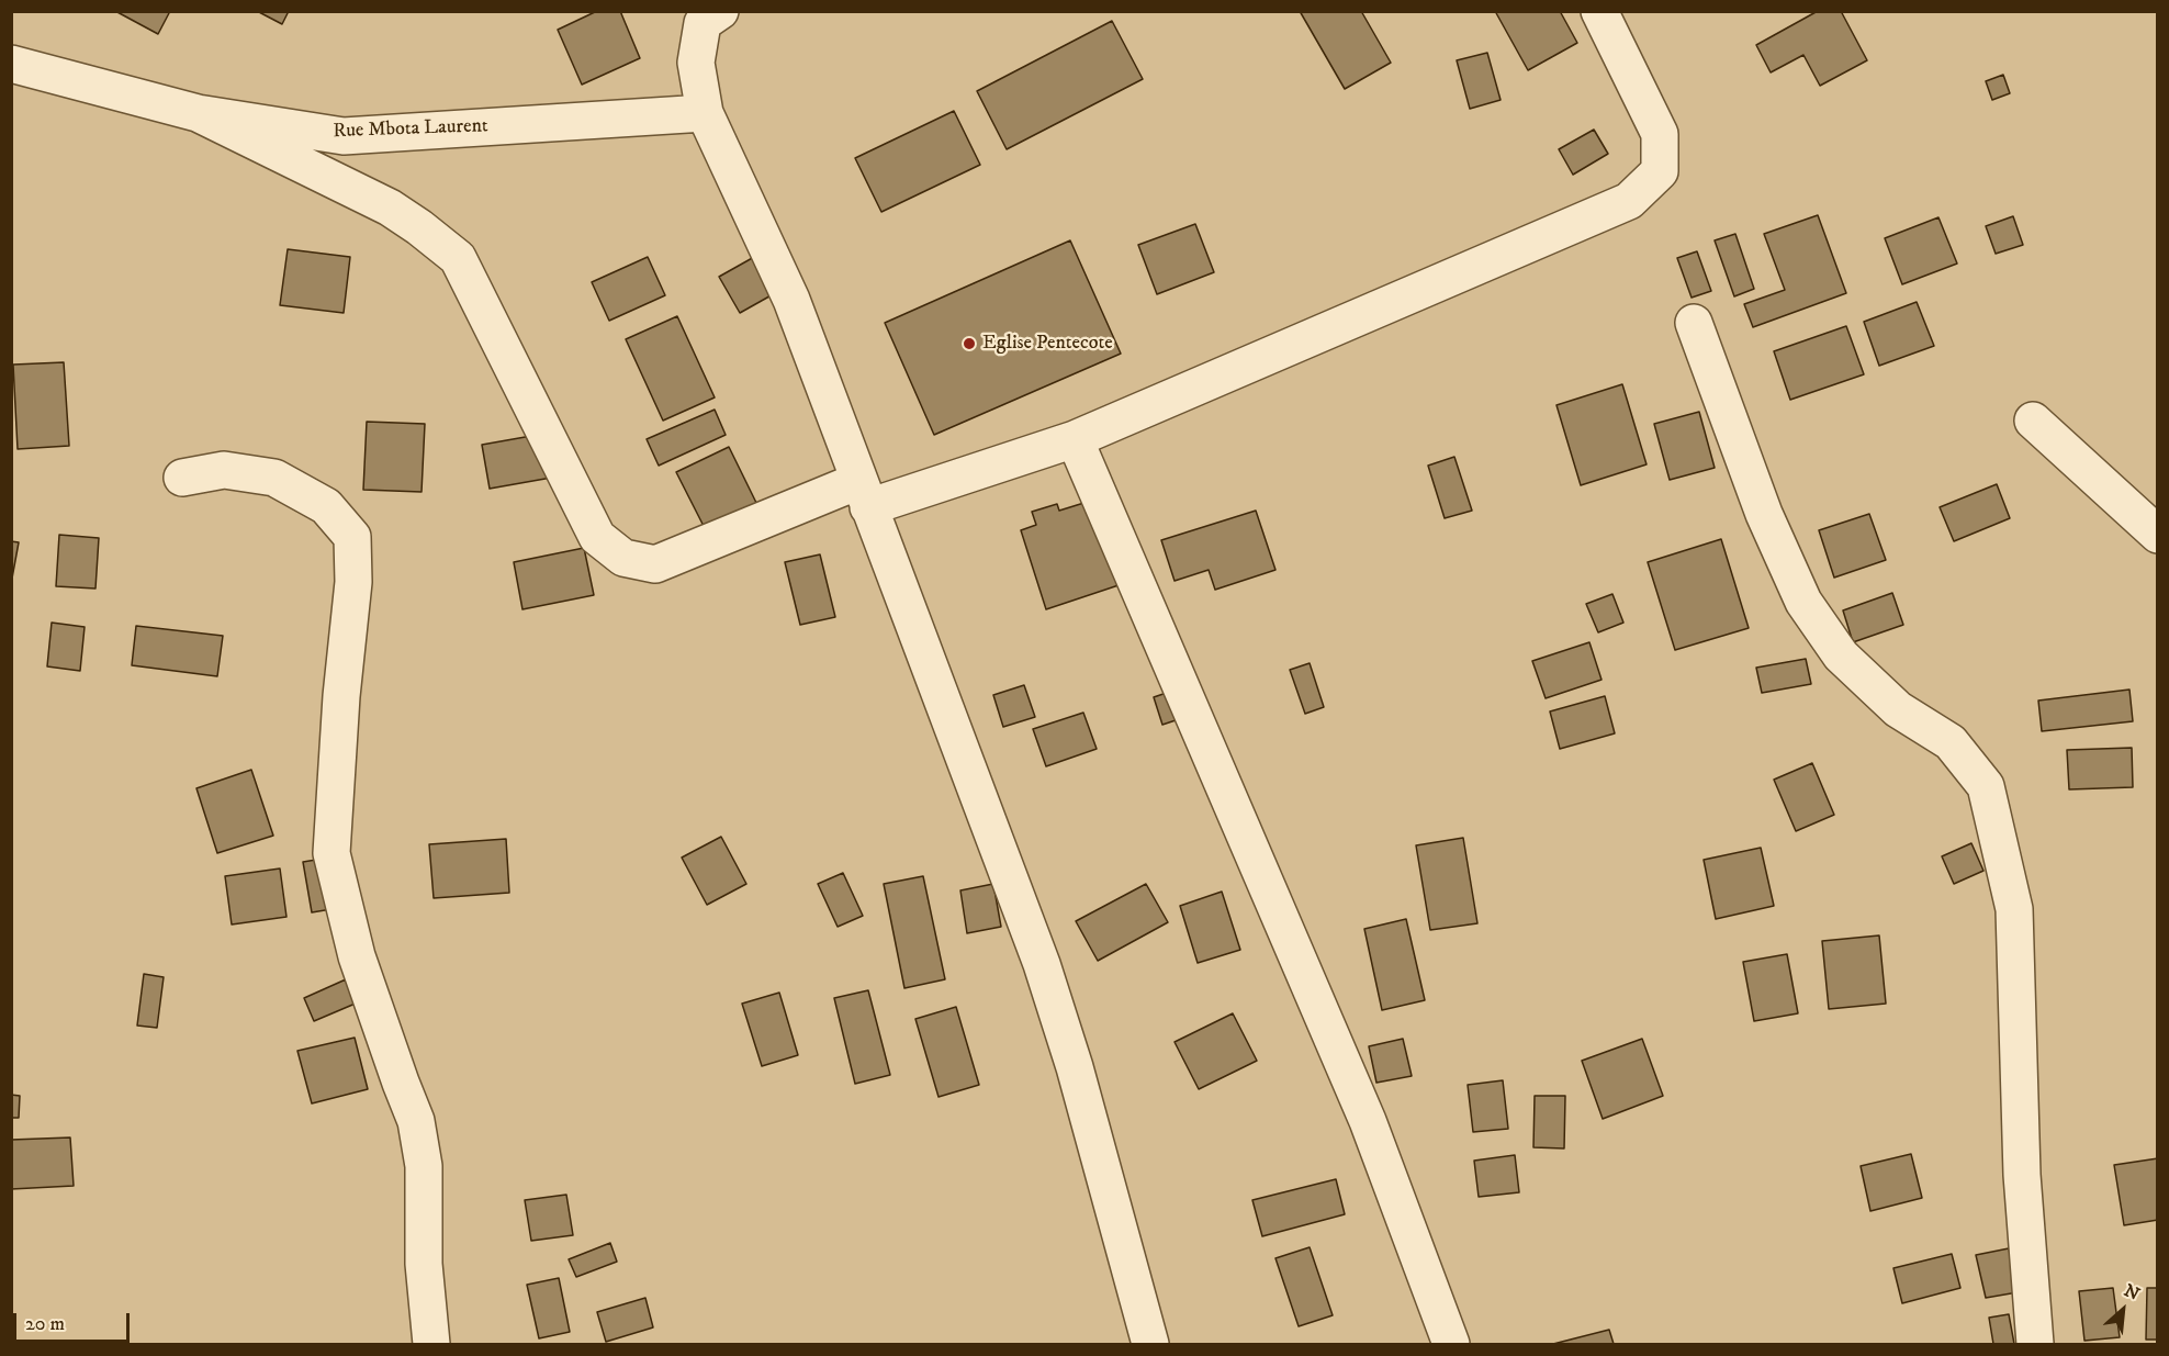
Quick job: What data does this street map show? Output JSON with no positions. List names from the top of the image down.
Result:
{
  "streets": {
    "street": ["Rue Mbota Laurent"]
  },
  "places": ["Eglise Pentecote"],
  "scale_bar": "20 m",
  "north": "top right"
}
